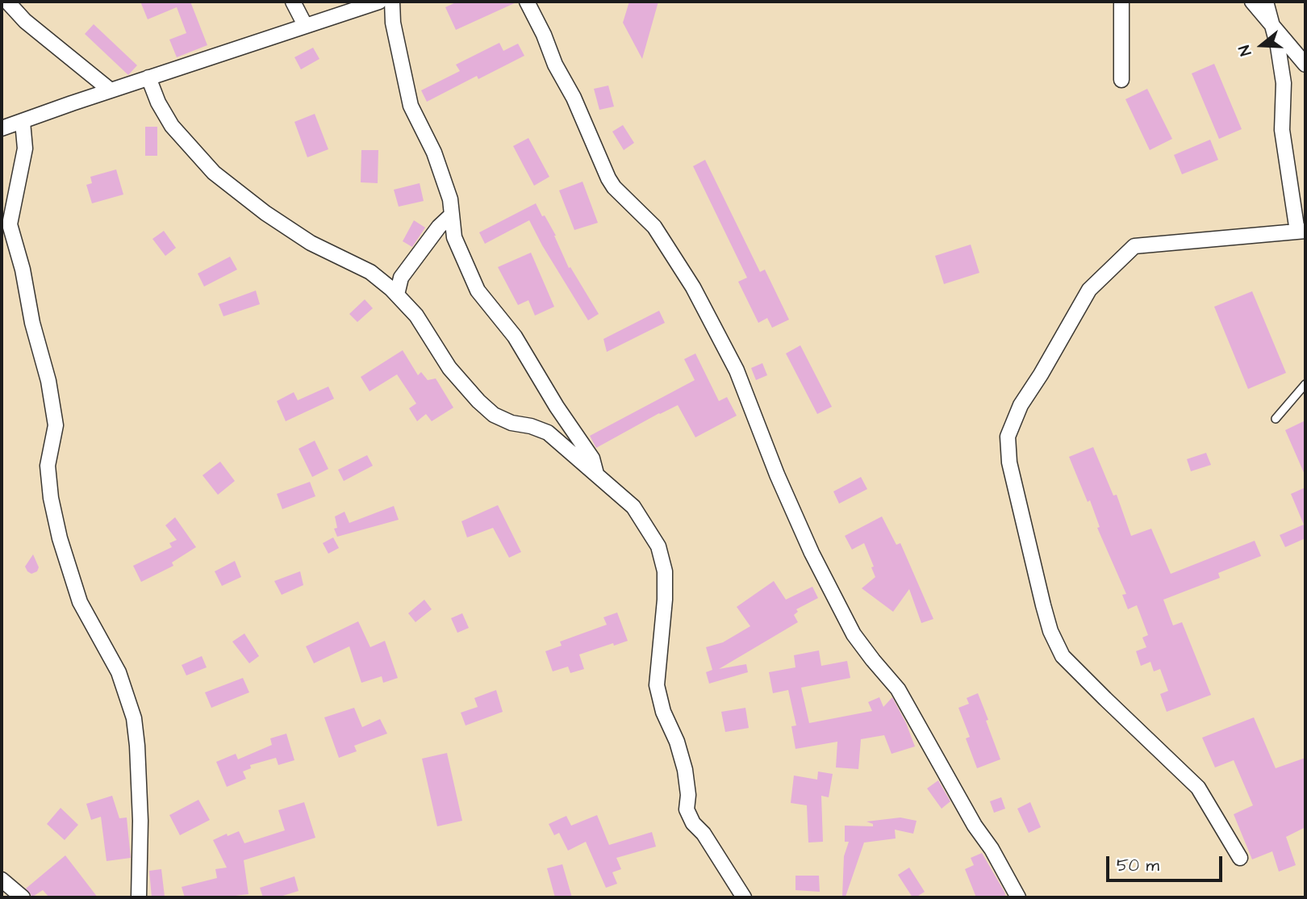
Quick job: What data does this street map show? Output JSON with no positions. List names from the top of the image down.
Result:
{
  "scale_bar": "50 m",
  "north": "left"
}
